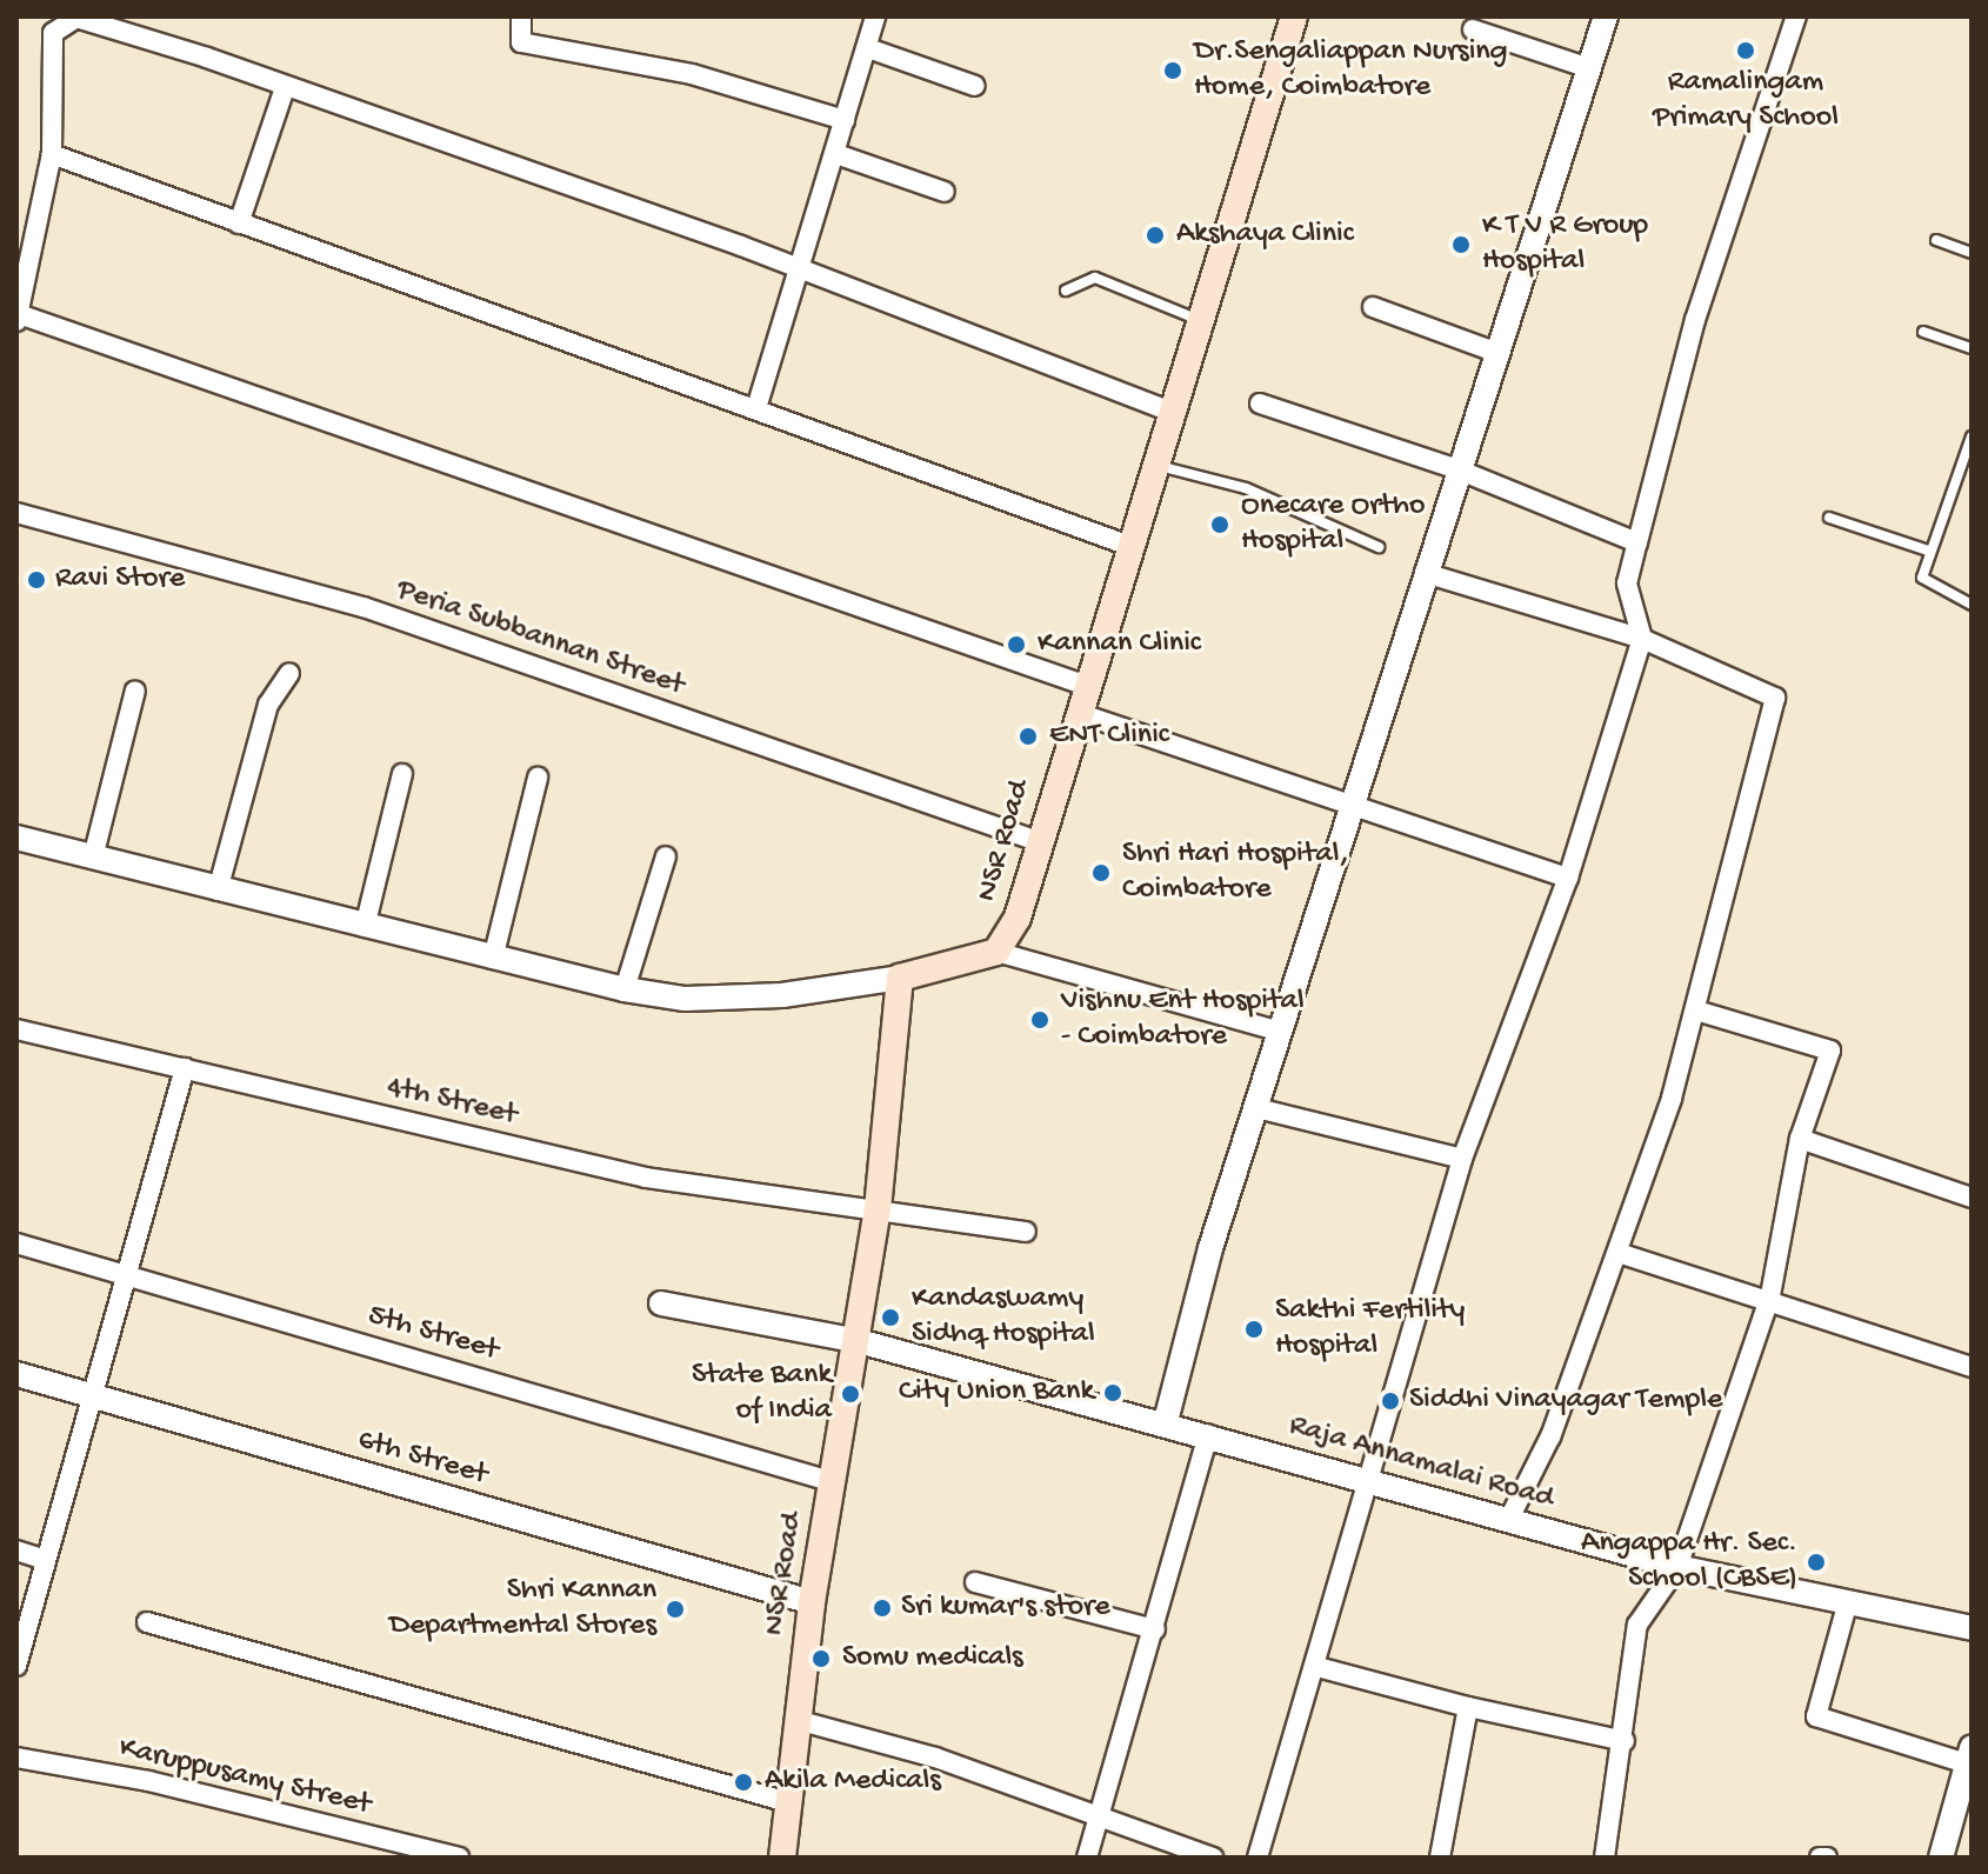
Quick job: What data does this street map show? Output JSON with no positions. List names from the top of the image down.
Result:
{
  "streets": {
    "main road": ["NSR Road"],
    "street": [
      "Peria Subbannan Street",
      "4th Street",
      "5th Street",
      "6th Street",
      "Raja Annamalai Road",
      "Karuppusamy Street"
    ]
  },
  "crossings": [
    ["Peria Subbannan Street", "NSR Road"],
    ["NSR Road", "4th Street"],
    ["NSR Road", "5th Street"],
    ["NSR Road", "6th Street"],
    ["NSR Road", "Raja Annamalai Road"]
  ],
  "places": [
    "Ramalingam Primary School",
    "Dr.Sengaliappan Nursing Home, Coimbatore",
    "Akshaya Clinic",
    "K T V R Group Hospital",
    "Onecare Ortho Hospital",
    "Ravi Store",
    "Kannan Clinic",
    "ENT Clinic",
    "Shri Hari Hospital, Coimbatore",
    "Vishnu Ent Hospital - Coimbatore",
    "Kandaswamy Sidhq Hospital",
    "Sakthi Fertility Hospital",
    "City Union Bank",
    "State Bank of India",
    "Siddhi Vinayagar Temple",
    "Angappa Hr. Sec. School (CBSE)",
    "Sri kumar's store",
    "Shri Kannan Departmental Stores",
    "Somu medicals",
    "Akila Medicals"
  ]
}
